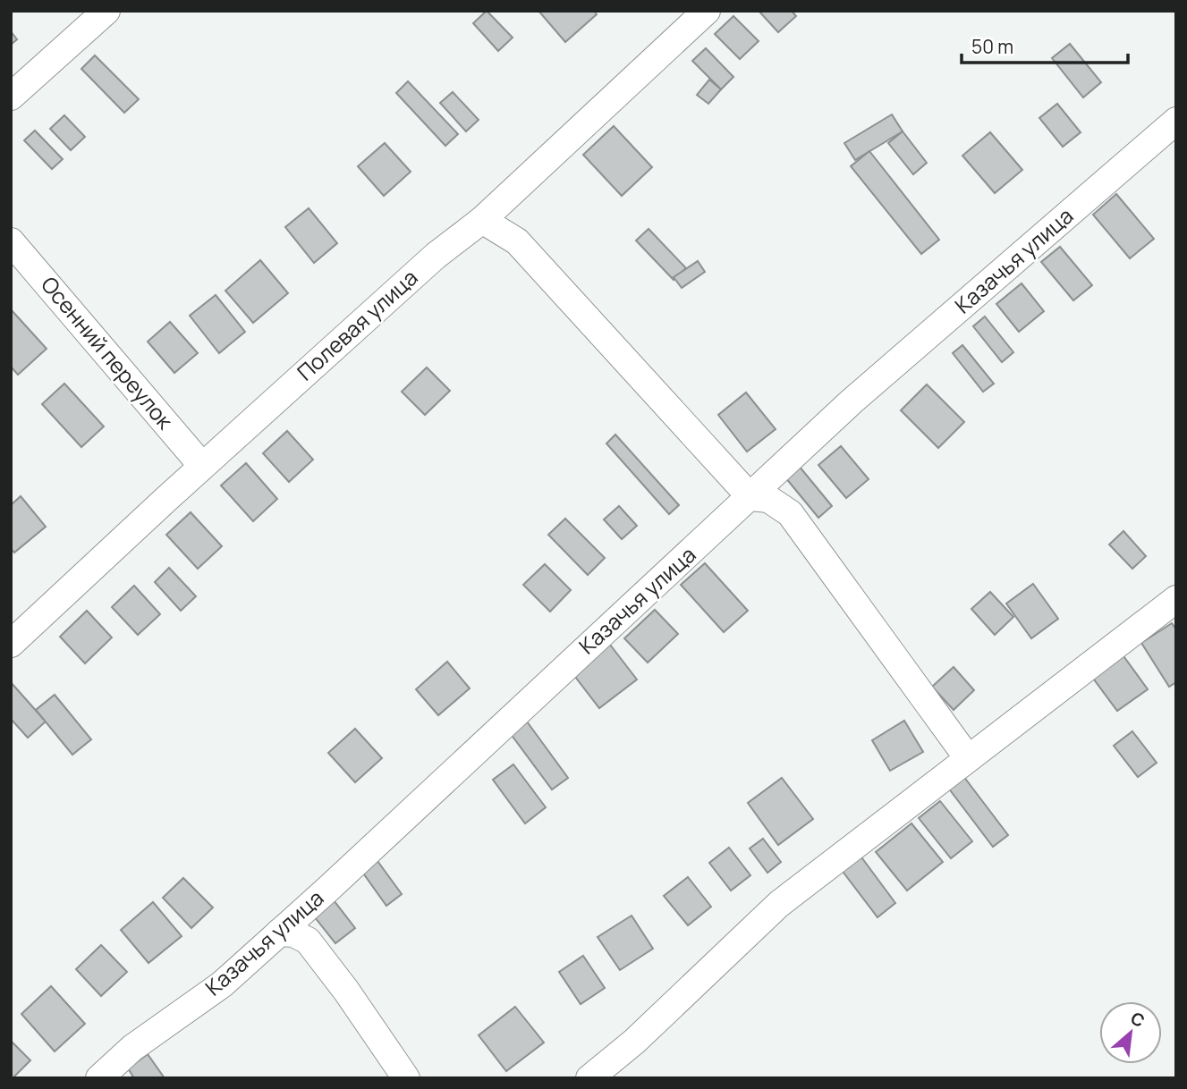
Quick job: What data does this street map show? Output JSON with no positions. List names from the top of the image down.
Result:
{
  "streets": {
    "street": ["Казачья улица", "Полевая улица", "Осенний переулок"]
  },
  "crossings": [
    ["Полевая улица", "Осенний переулок"]
  ],
  "scale_bar": "50 m",
  "north": "top right"
}
